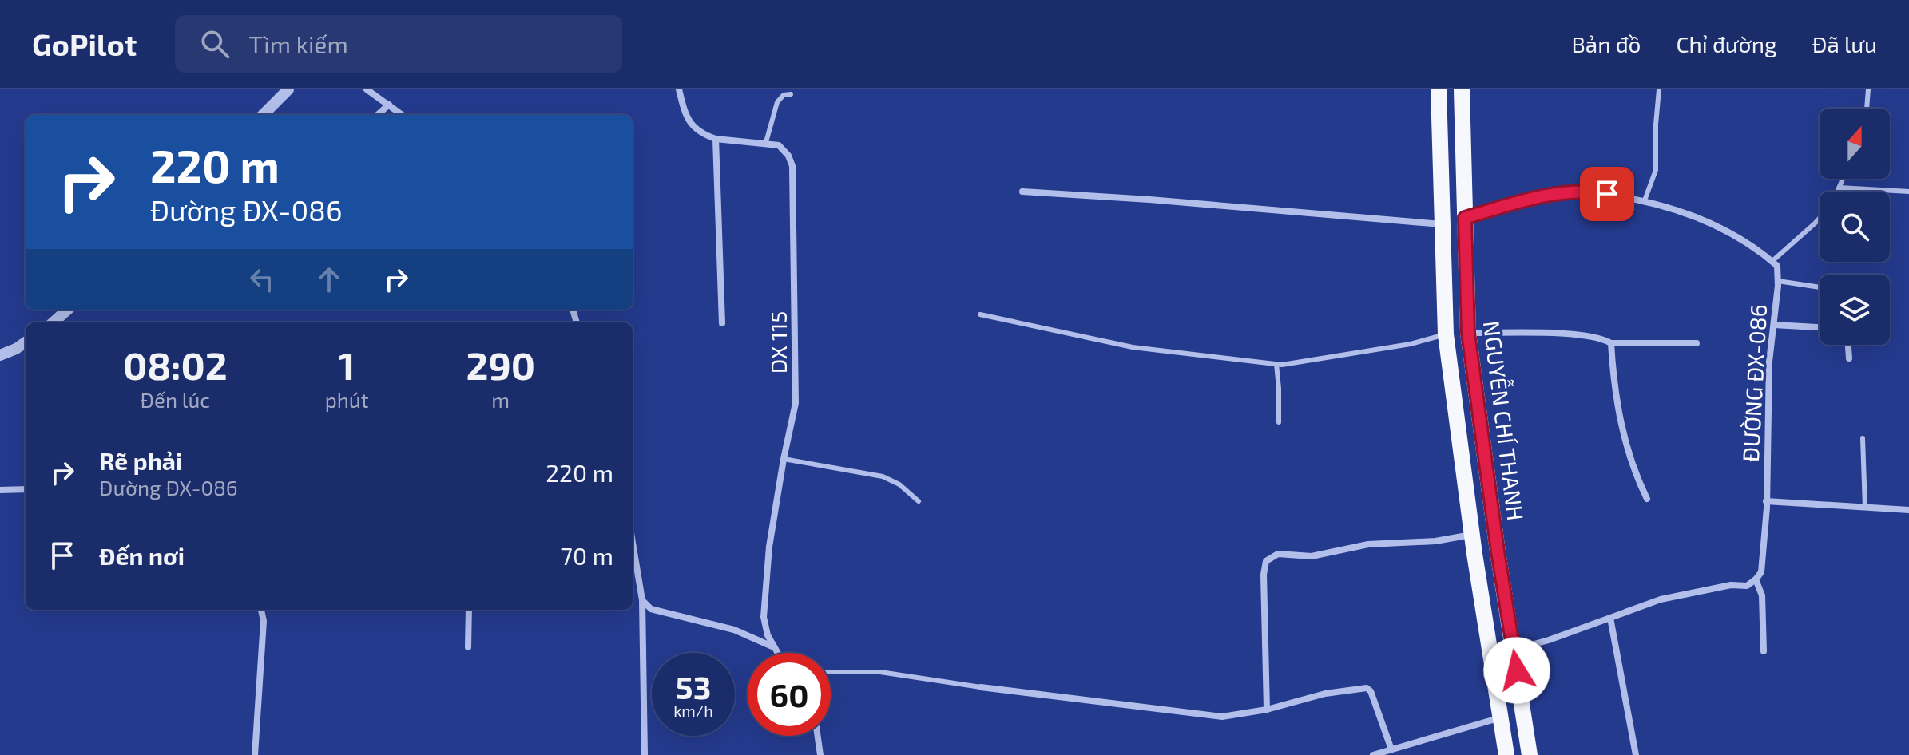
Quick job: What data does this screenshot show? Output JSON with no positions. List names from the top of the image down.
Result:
{
  "streets": {
    "main road": ["NGUYỄN CHÍ THANH"],
    "street": ["DX 115", "ĐƯỜNG ĐX-086"]
  },
  "north": "top",
  "page": {
    "header": "GoPilot",
    "search": "Tìm kiếm",
    "nav": ["Bản đồ", "Chỉ đường", "Đã lưu"],
    "turn": ["220 m", "Đường ĐX-086"],
    "eta": [
      "08:02",
      "Đến lúc",
      "1",
      "phút",
      "290",
      "m"
    ],
    "list": [
      {
        "name": "Rẽ phải",
        "note": "Đường ĐX-086",
        "value": "220 m"
      },
      {
        "name": "Đến nơi",
        "value": "70 m"
      }
    ],
    "speed": "53 km/h",
    "limit": "60"
  }
}
